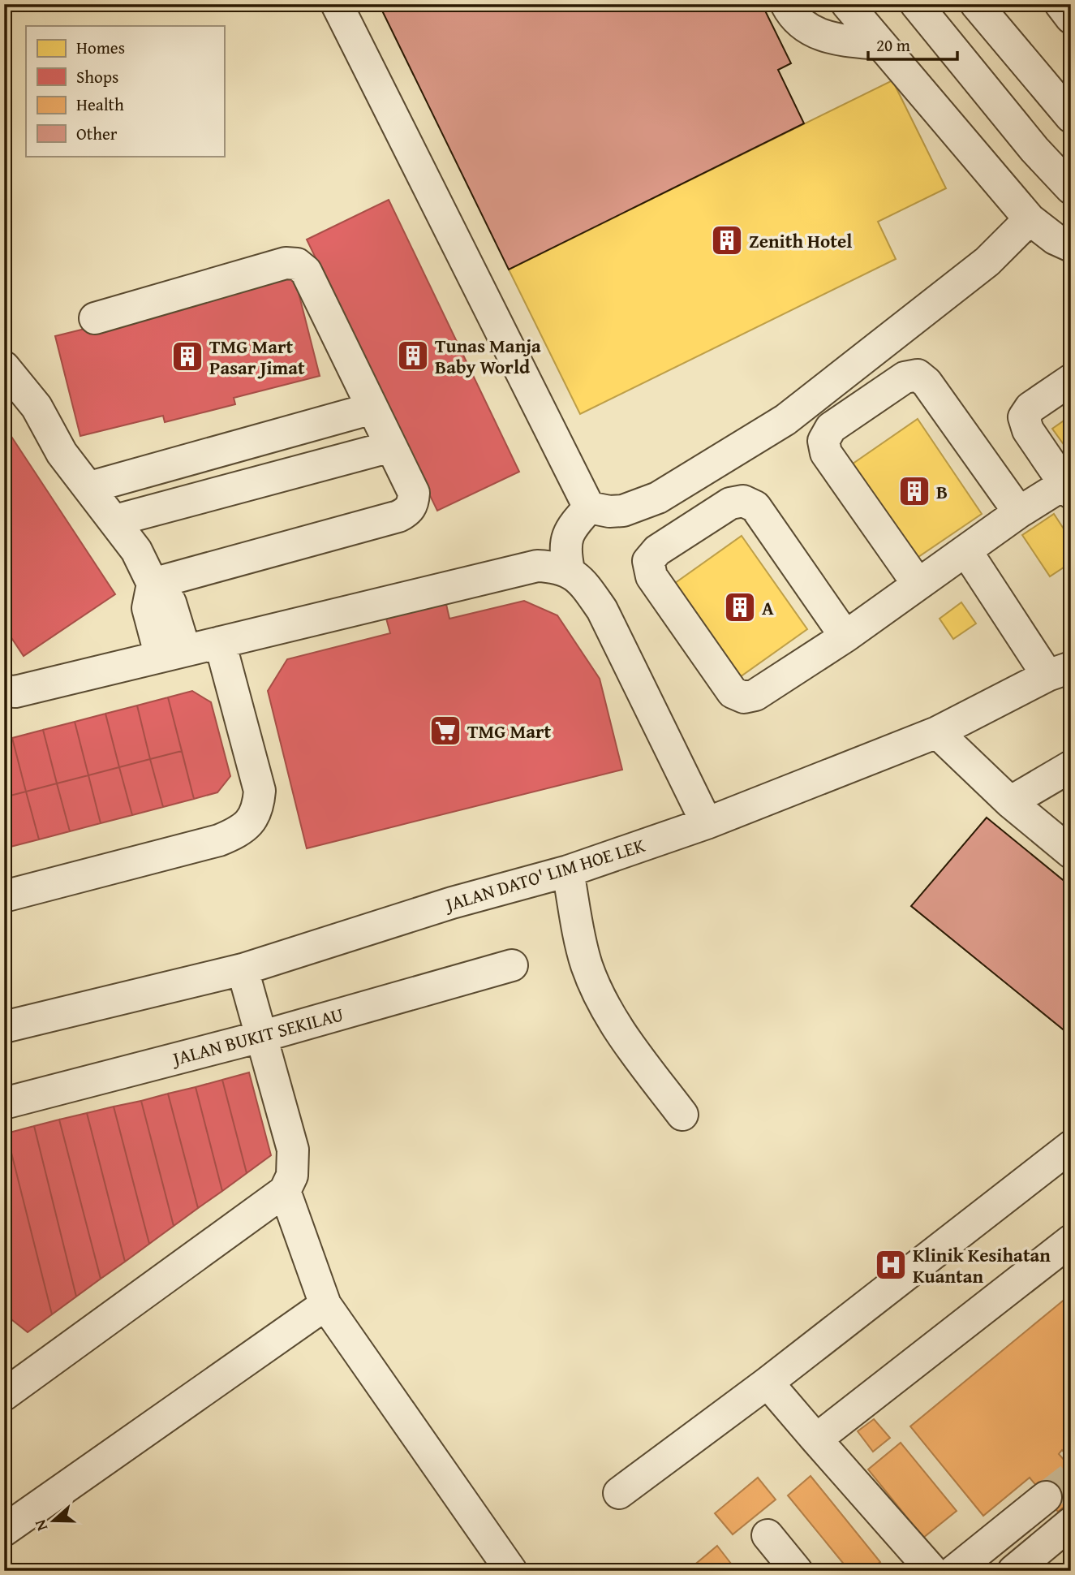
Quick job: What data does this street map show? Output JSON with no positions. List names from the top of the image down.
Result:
{
  "streets": {
    "street": ["JALAN DATO' LIM HOE LEK", "JALAN BUKIT SEKILAU"]
  },
  "places": {
    "building": [
      "Zenith Hotel",
      "Tunas Manja Baby World",
      "TMG Mart Pasar Jimat",
      "B",
      "A"
    ],
    "supermarket": ["TMG Mart"],
    "hospital": ["Klinik Kesihatan Kuantan"]
  },
  "legend": [
    "Homes",
    "Shops",
    "Health",
    "Other"
  ],
  "scale_bar": "20 m",
  "north": "left"
}
